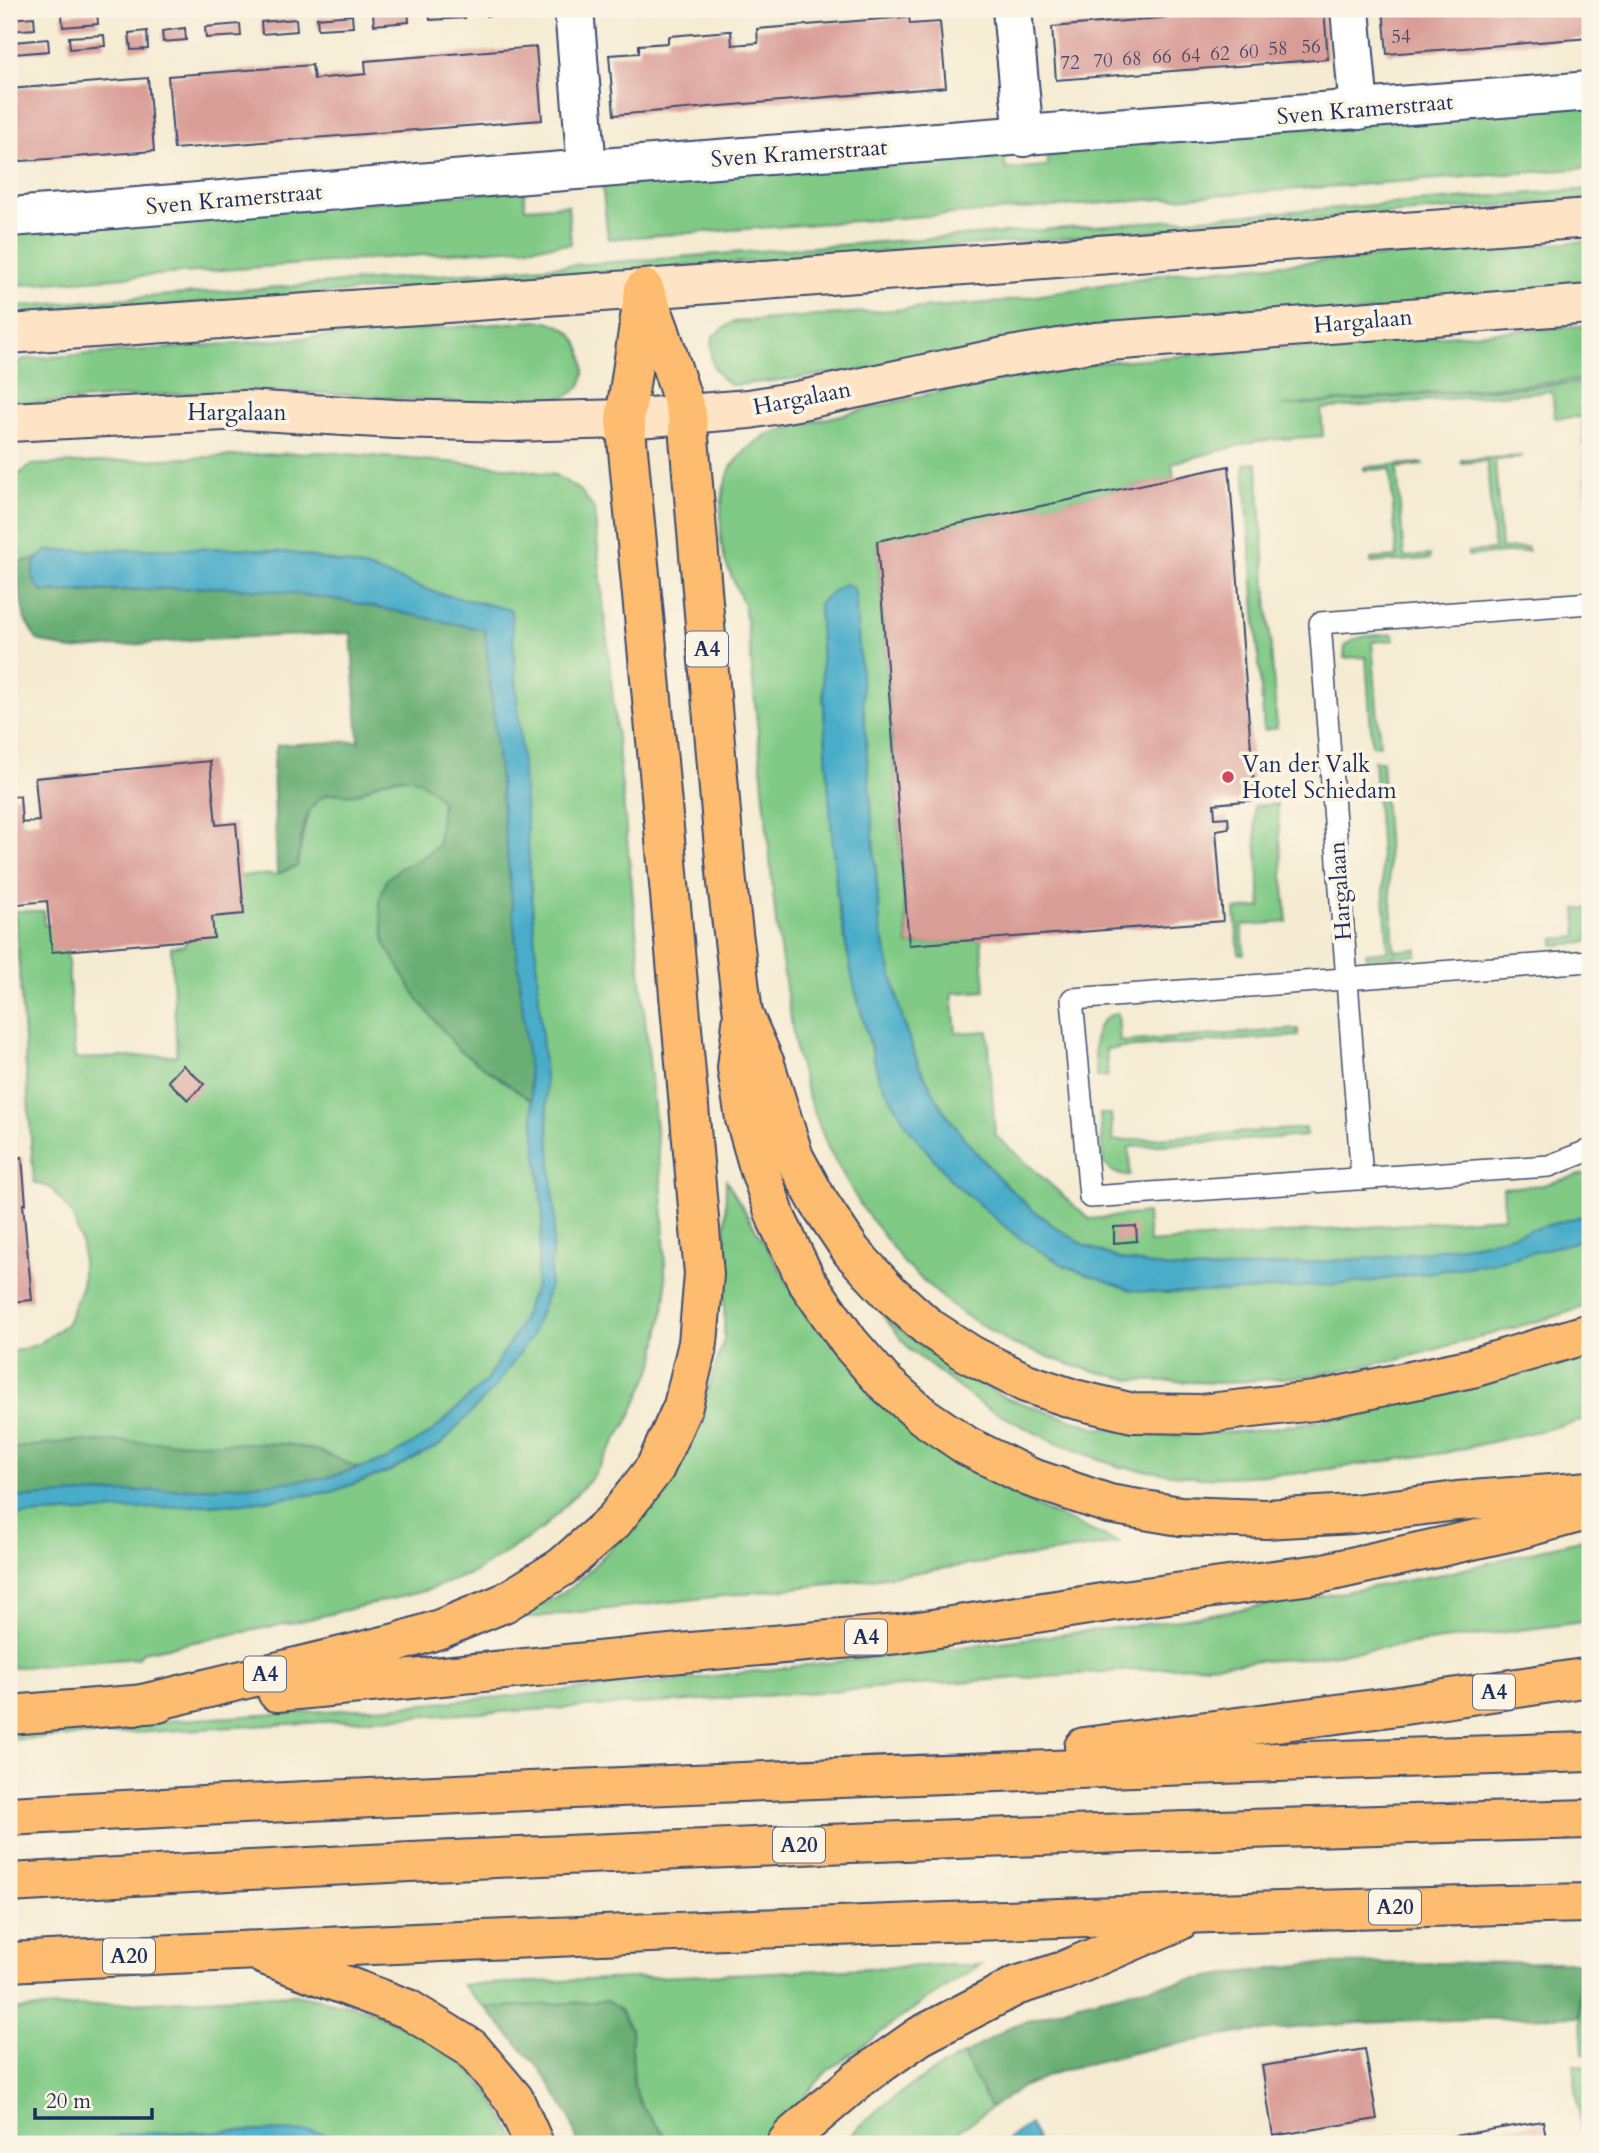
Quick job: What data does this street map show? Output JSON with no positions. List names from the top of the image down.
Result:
{
  "streets": {
    "highway": ["A4", "A20"],
    "main road": ["Hargalaan"],
    "street": ["Sven Kramerstraat"]
  },
  "crossings": [
    ["Hargalaan", "A4"]
  ],
  "places": ["Van der Valk Hotel Schiedam"],
  "house_numbers": [
    "54",
    "56",
    "58",
    "60",
    "62",
    "64",
    "66",
    "68",
    "70",
    "72"
  ],
  "scale_bar": "20 m"
}
